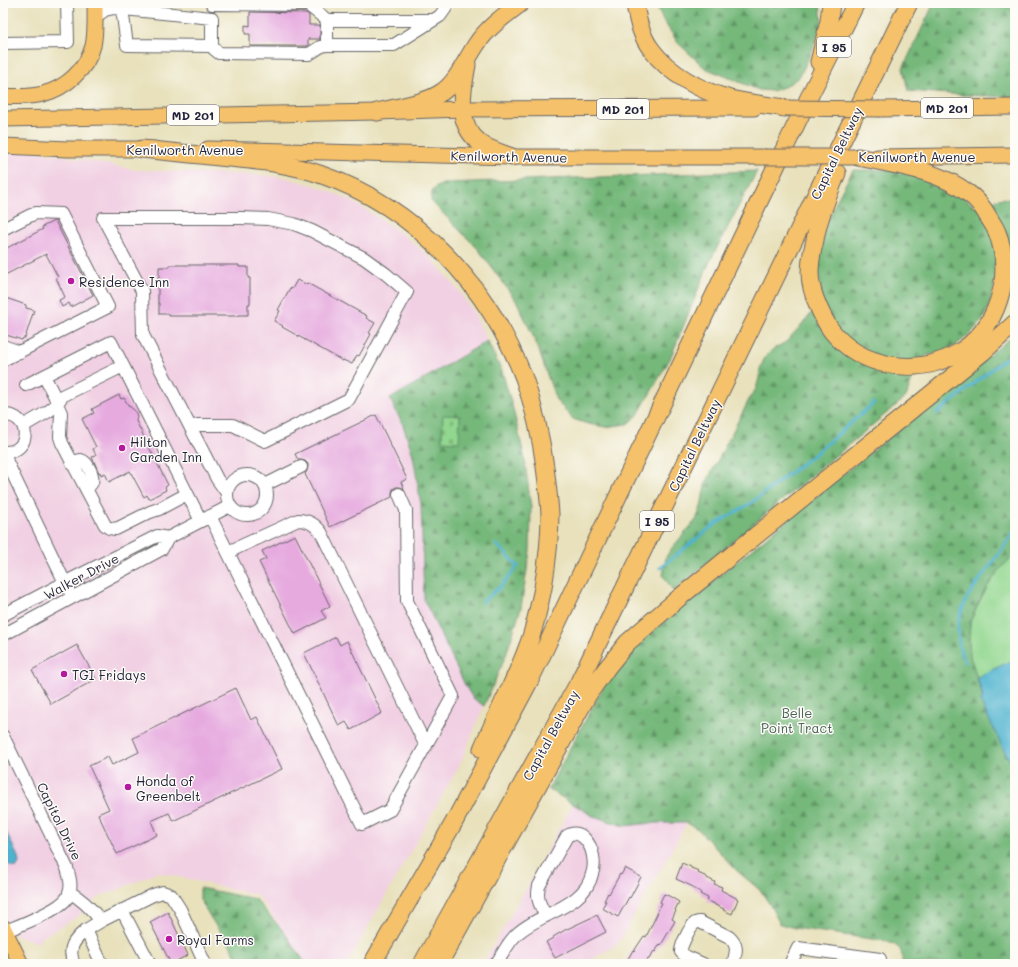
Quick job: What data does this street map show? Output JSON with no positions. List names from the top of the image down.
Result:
{
  "streets": {
    "highway": ["I 95", "Capital Beltway"],
    "main road": ["MD 201", "Kenilworth Avenue"],
    "street": ["Walker Drive", "Capitol Drive"]
  },
  "parks": ["Belle Point Tract"],
  "places": [
    "Residence Inn",
    "Hilton Garden Inn",
    "TGI Fridays",
    "Honda of Greenbelt",
    "Royal Farms"
  ]
}
